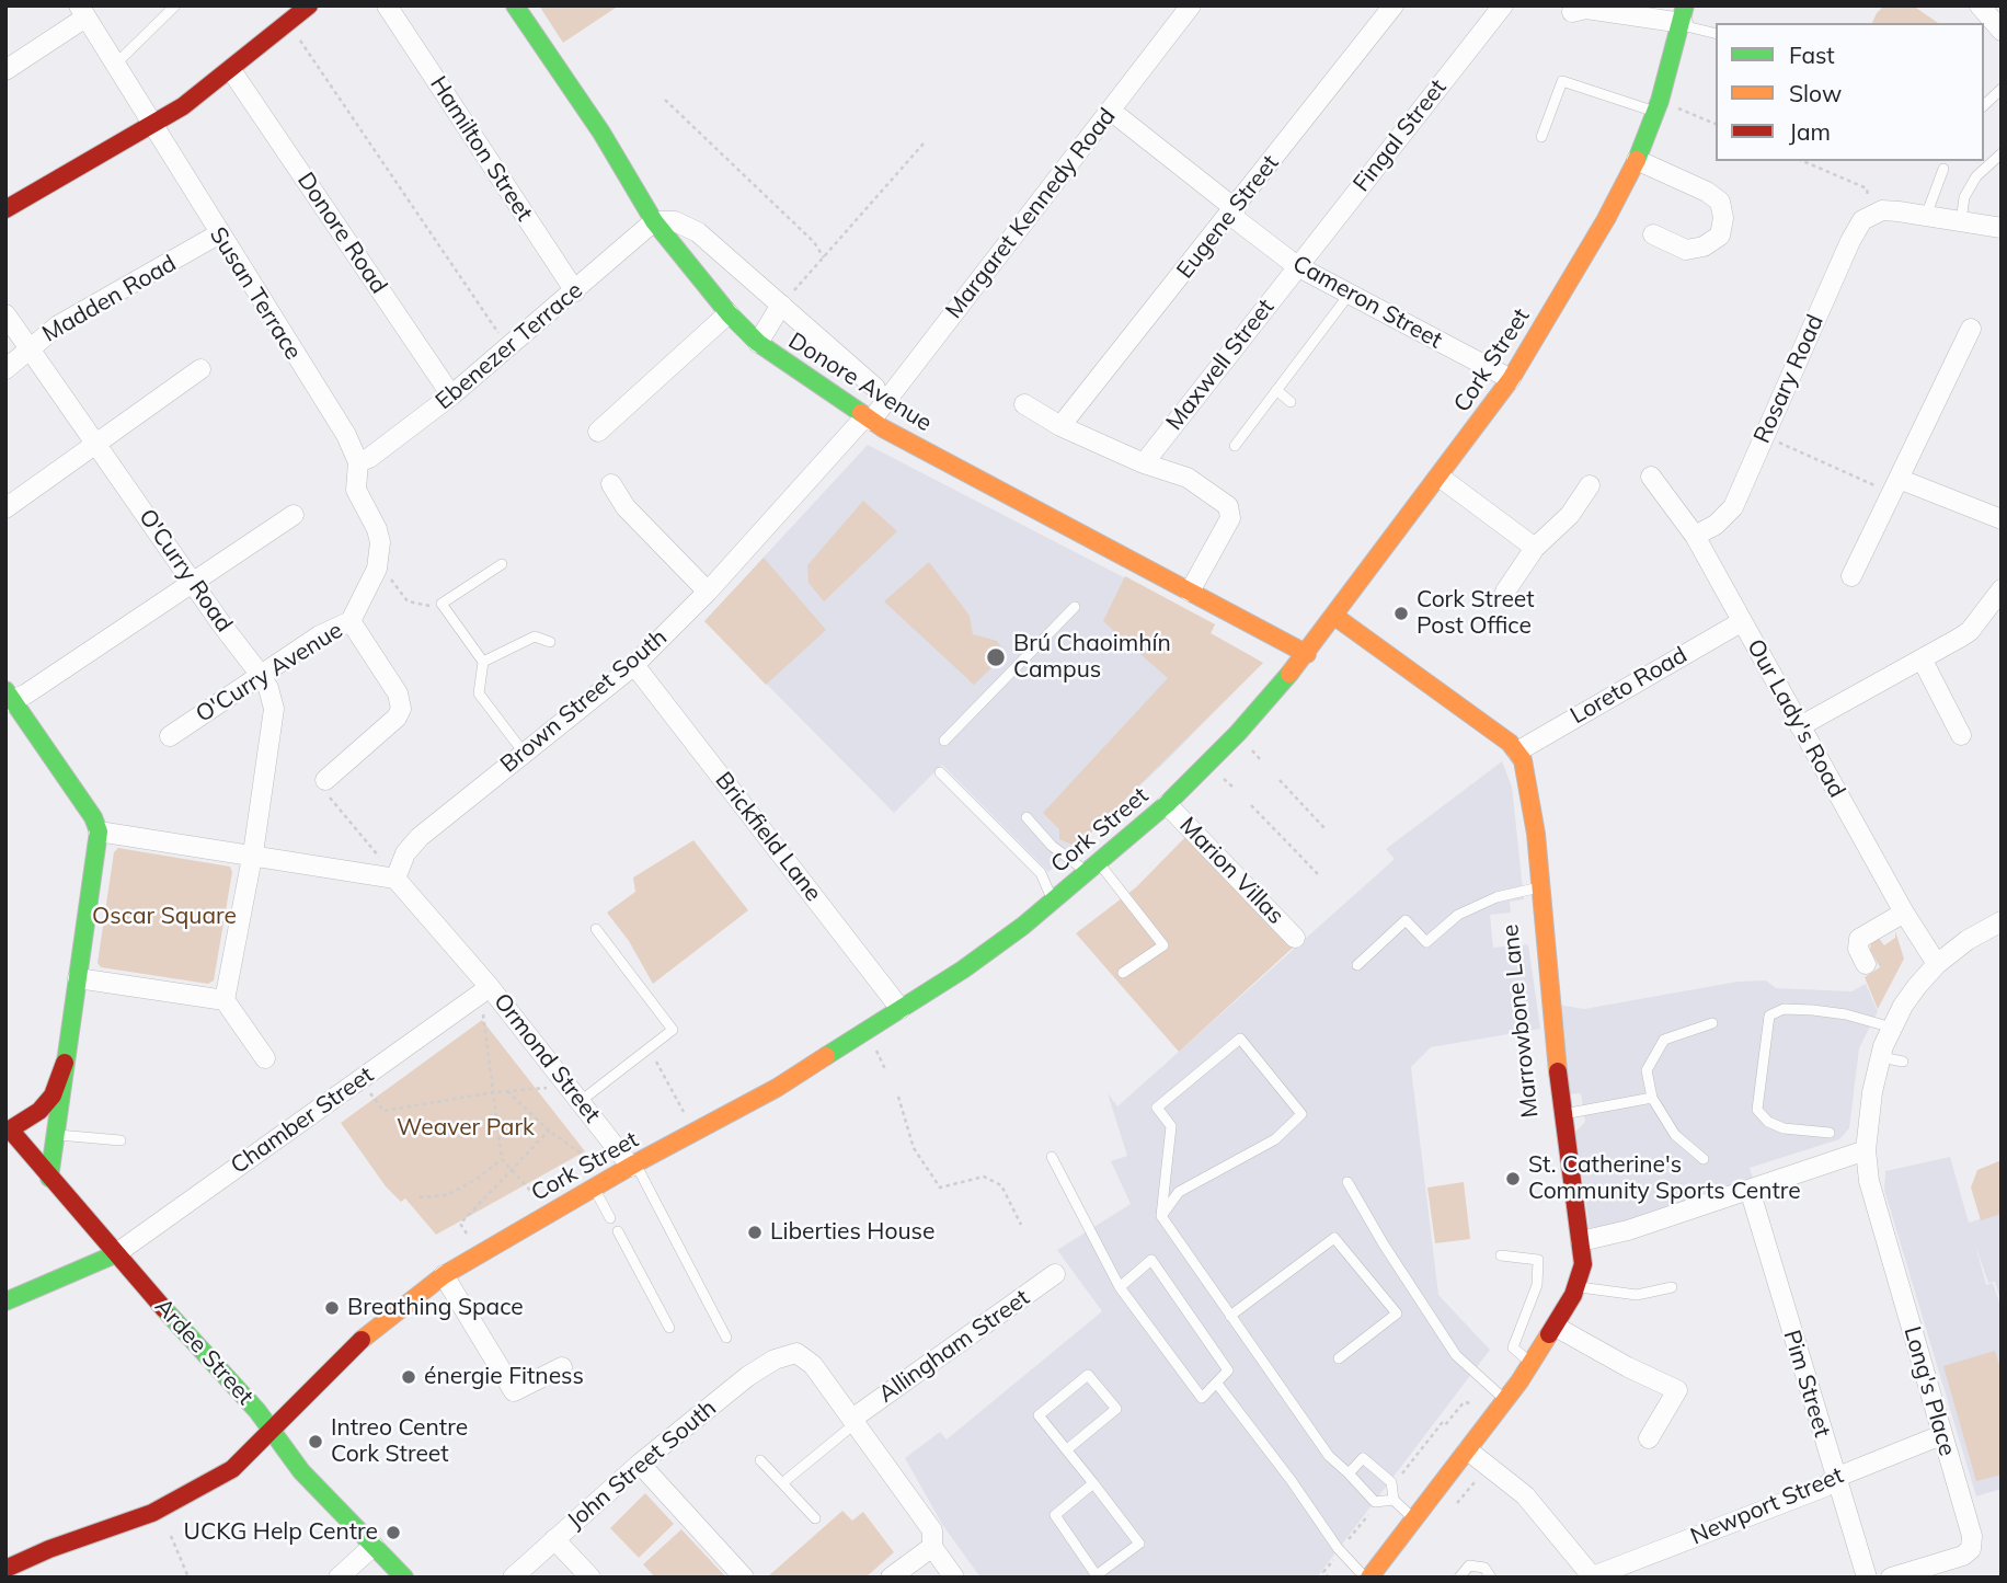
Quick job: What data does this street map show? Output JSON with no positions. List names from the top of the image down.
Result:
{
  "streets": {
    "main road": [
      "Cork Street",
      "Donore Avenue",
      "Marrowbone Lane",
      "Ardee Street"
    ],
    "street": [
      "Fingal Street",
      "Hamilton Street",
      "Margaret Kennedy Road",
      "Eugene Street",
      "Donore Road",
      "Susan Terrace",
      "Madden Road",
      "Cameron Street",
      "Ebenezer Terrace",
      "Maxwell Street",
      "Rosary Road",
      "O'Curry Road",
      "O'Curry Avenue",
      "Loreto Road",
      "Brown Street South",
      "Our Lady's Road",
      "Brickfield Lane",
      "Marion Villas",
      "Ormond Street",
      "Chamber Street",
      "Allingham Street",
      "Pim Street",
      "Long's Place",
      "John Street South",
      "Newport Street"
    ]
  },
  "crossings": [
    ["Fingal Street", "Cameron Street"],
    ["Fingal Street", "Maxwell Street"],
    ["Hamilton Street", "Ebenezer Terrace"],
    ["Margaret Kennedy Road", "Cameron Street"],
    ["Margaret Kennedy Road", "Donore Avenue"],
    ["Margaret Kennedy Road", "Brown Street South"],
    ["Eugene Street", "Cameron Street"],
    ["Donore Road", "Ebenezer Terrace"],
    ["Susan Terrace", "Madden Road"],
    ["Susan Terrace", "Ebenezer Terrace"],
    ["Madden Road", "O'Curry Road"],
    ["Cameron Street", "Cork Street"],
    ["Cameron Street", "Maxwell Street"],
    ["Ebenezer Terrace", "Donore Avenue"],
    ["Cork Street", "Donore Avenue"],
    ["Cork Street", "Brickfield Lane"],
    ["Cork Street", "Marion Villas"],
    ["Cork Street", "Ormond Street"],
    ["Cork Street", "Ardee Street"],
    ["Rosary Road", "Our Lady's Road"],
    ["Donore Avenue", "Brown Street South"],
    ["O'Curry Road", "O'Curry Avenue"],
    ["Loreto Road", "Our Lady's Road"],
    ["Loreto Road", "Marrowbone Lane"],
    ["Brown Street South", "Brickfield Lane"],
    ["Brown Street South", "Ormond Street"],
    ["Our Lady's Road", "Long's Place"],
    ["Ormond Street", "Chamber Street"],
    ["Chamber Street", "Ardee Street"],
    ["Allingham Street", "John Street South"],
    ["Pim Street", "Newport Street"],
    ["Long's Place", "Newport Street"]
  ],
  "parks": ["Oscar Square", "Weaver Park"],
  "places": [
    "Cork Street Post Office",
    "Brú Chaoimhín Campus",
    "St. Catherine's Community Sports Centre",
    "Liberties House",
    "Breathing Space",
    "énergie Fitness",
    "Intreo Centre Cork Street",
    "UCKG Help Centre"
  ],
  "legend": ["Fast", "Slow", "Jam"]
}
